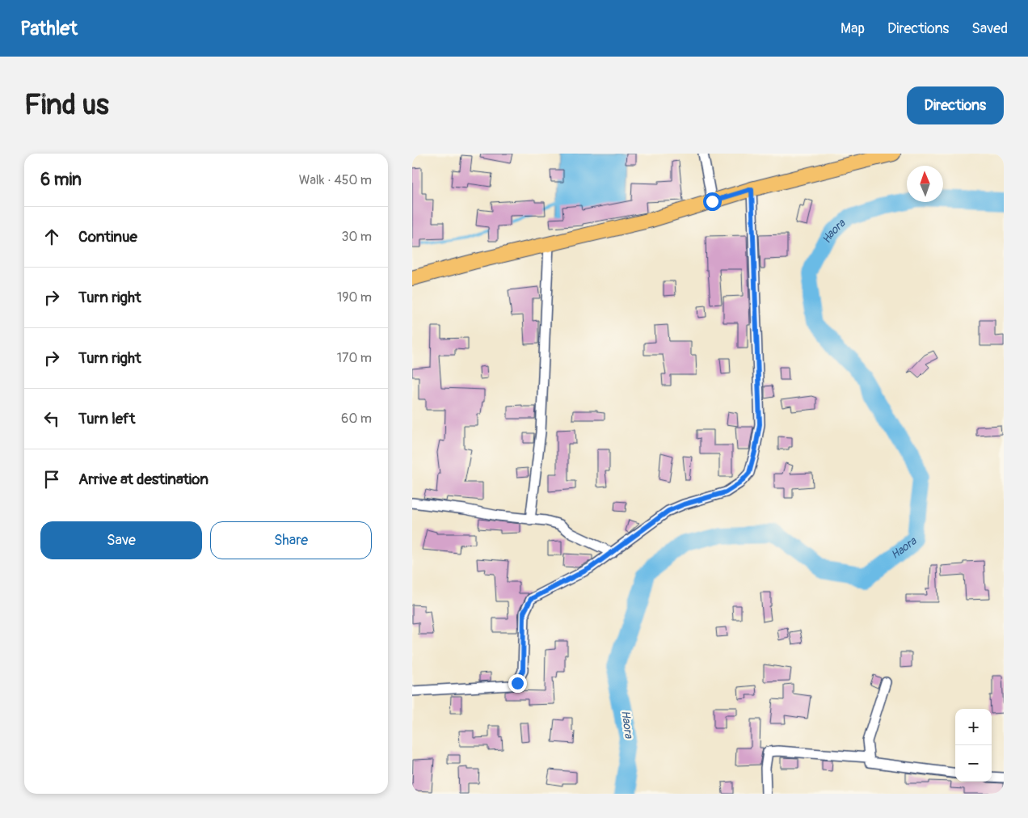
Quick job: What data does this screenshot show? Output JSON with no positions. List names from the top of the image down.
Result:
{
  "water": ["Haora"],
  "north": "top",
  "page": {
    "header": "Pathlet",
    "nav": ["Map", "Directions", "Saved"],
    "buttons": [
      "Directions",
      ["Save", "Share"]
    ],
    "title": "Find us",
    "heading": ["6 min", "Walk · 450 m"],
    "list": [
      ["Continue", "30 m"],
      ["Turn right", "190 m"],
      ["Turn right", "170 m"],
      ["Turn left", "60 m"],
      "Arrive at destination"
    ],
    "map_buttons": ["+", "−"]
  }
}
